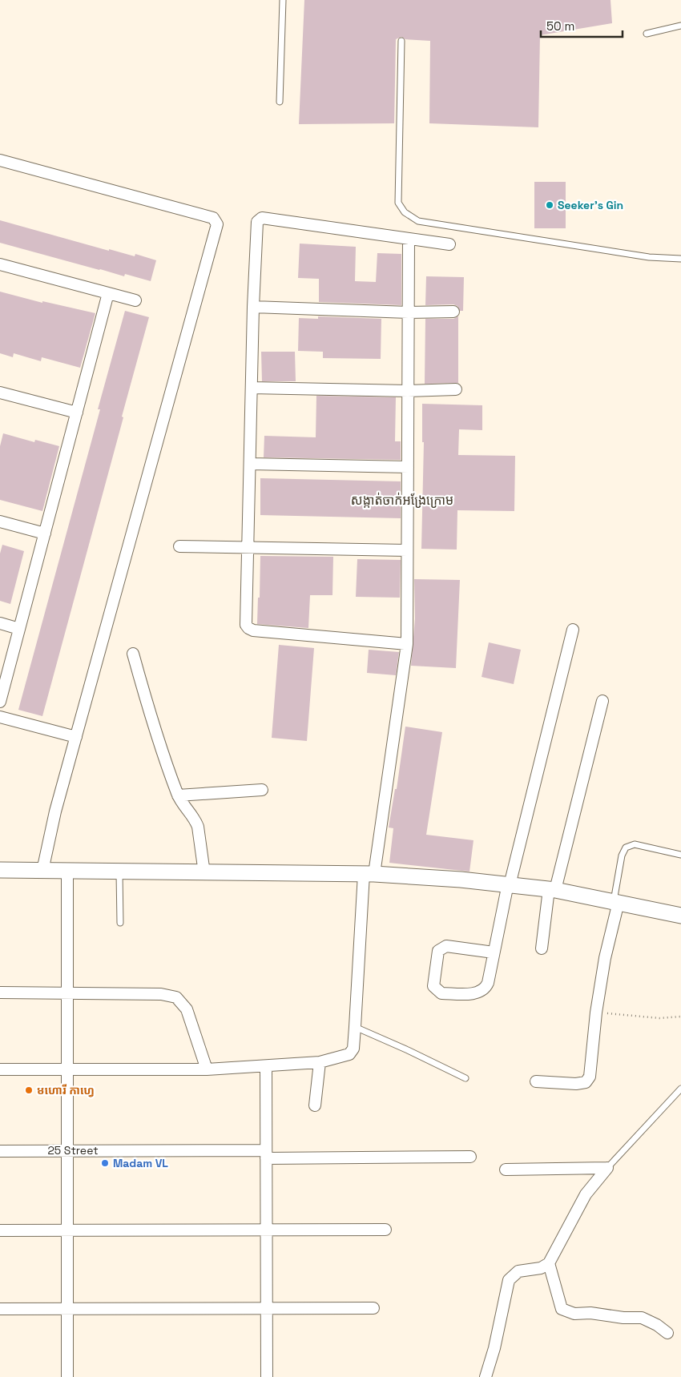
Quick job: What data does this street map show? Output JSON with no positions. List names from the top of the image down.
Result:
{
  "streets": {
    "street": ["25 Street"]
  },
  "districts": ["សង្កាត់ចាក់អង្រែក្រោម"],
  "places": ["Seeker's Gin", "មហោរី កាហ្វេ", "Madam VL"],
  "scale_bar": "50 m"
}
